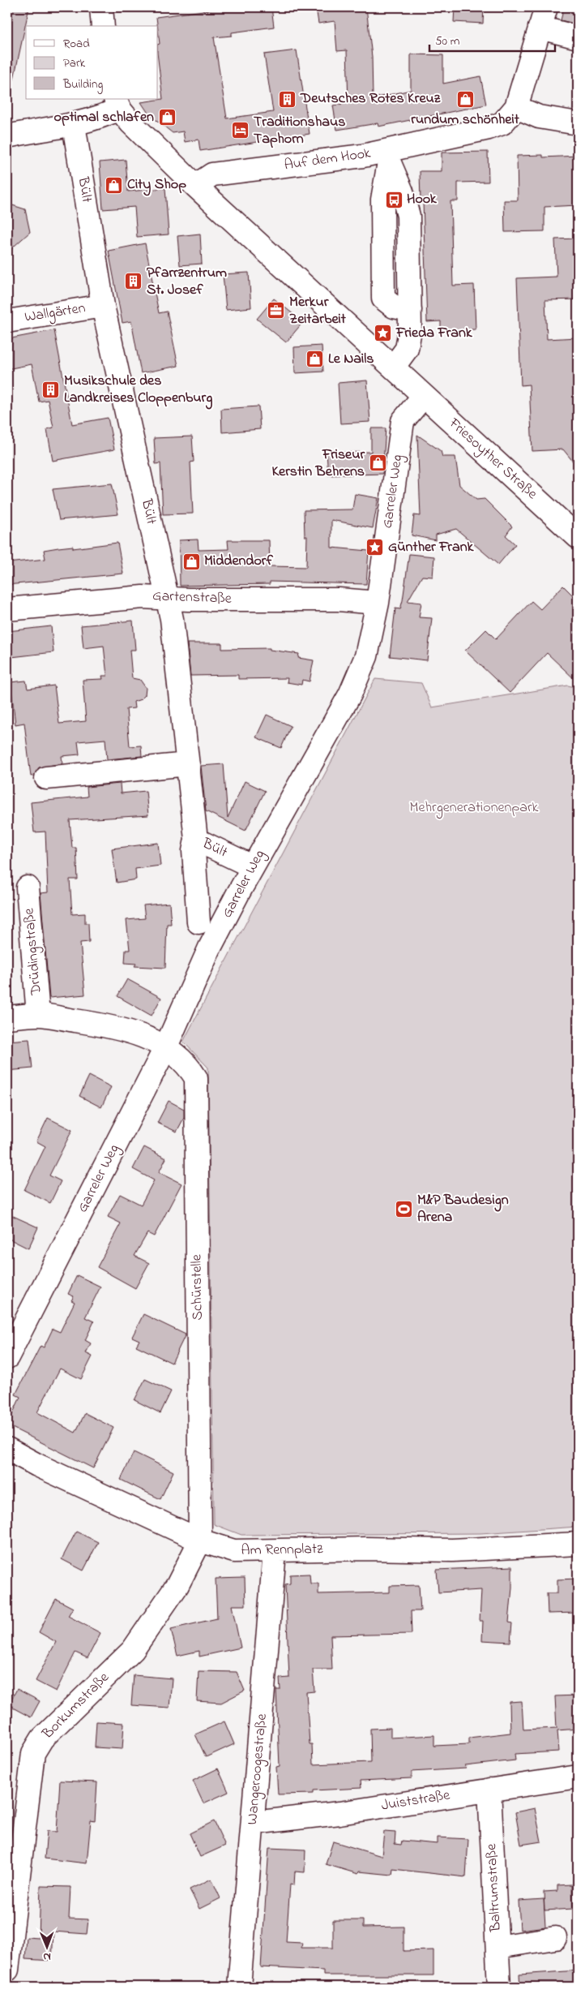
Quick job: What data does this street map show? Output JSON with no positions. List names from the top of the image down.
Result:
{
  "streets": {
    "street": [
      "Auf dem Hook",
      "Bült",
      "Wallgärten",
      "Friesoyther Straße",
      "Garreler Weg",
      "Gartenstraße",
      "Drüdingstraße",
      "Schürstelle",
      "Am Rennplatz",
      "Borkumstraße",
      "Wangeroogestraße",
      "Juiststraße",
      "Baltrumstraße"
    ]
  },
  "crossings": [
    ["Auf dem Hook", "Friesoyther Straße"],
    ["Bült", "Wallgärten"],
    ["Bült", "Garreler Weg"],
    ["Bült", "Gartenstraße"],
    ["Friesoyther Straße", "Garreler Weg"],
    ["Garreler Weg", "Gartenstraße"],
    ["Garreler Weg", "Drüdingstraße"],
    ["Garreler Weg", "Schürstelle"],
    ["Drüdingstraße", "Schürstelle"],
    ["Schürstelle", "Am Rennplatz"],
    ["Schürstelle", "Borkumstraße"],
    ["Am Rennplatz", "Borkumstraße"],
    ["Am Rennplatz", "Wangeroogestraße"],
    ["Wangeroogestraße", "Juiststraße"],
    ["Juiststraße", "Baltrumstraße"]
  ],
  "parks": ["Mehrgenerationenpark"],
  "places": {
    "building": ["Deutsches Rotes Kreuz", "Pfarrzentrum St. Josef", "Musikschule des Landkreises Cloppenburg"],
    "shop": [
      "rundum schönheit",
      "optimal schlafen",
      "City Shop",
      "Le Nails",
      "Friseur Kerstin Behrens",
      "Middendorf"
    ],
    "hotel": ["Traditionshaus Taphorn"],
    "bus stop": ["Hook"],
    "office": ["Merkur Zeitarbeit"],
    "place": ["Frieda Frank", "Günther Frank"],
    "sports": ["M&P Baudesign Arena"]
  },
  "legend": ["Road", "Park", "Building"],
  "scale_bar": "50 m",
  "north": "bottom"
}
